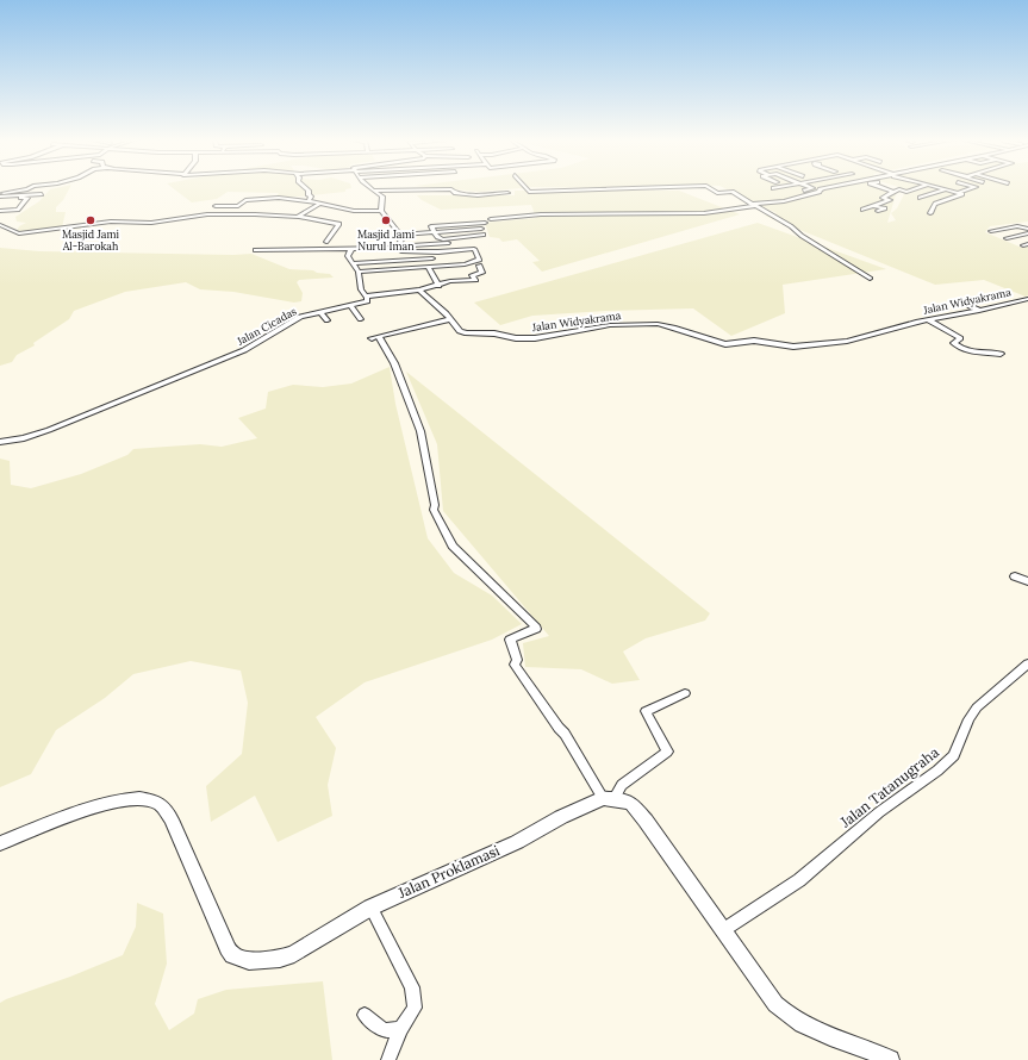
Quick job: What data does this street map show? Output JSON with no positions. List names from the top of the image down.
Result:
{
  "streets": {
    "street": [
      "Jalan Widyakrama",
      "Jalan Cicadas",
      "Jalan Tatanugraha",
      "Jalan Proklamasi"
    ]
  },
  "places": ["Masjid Jami Al-Barokah", "Masjid Jami Nurul Iman"]
}
